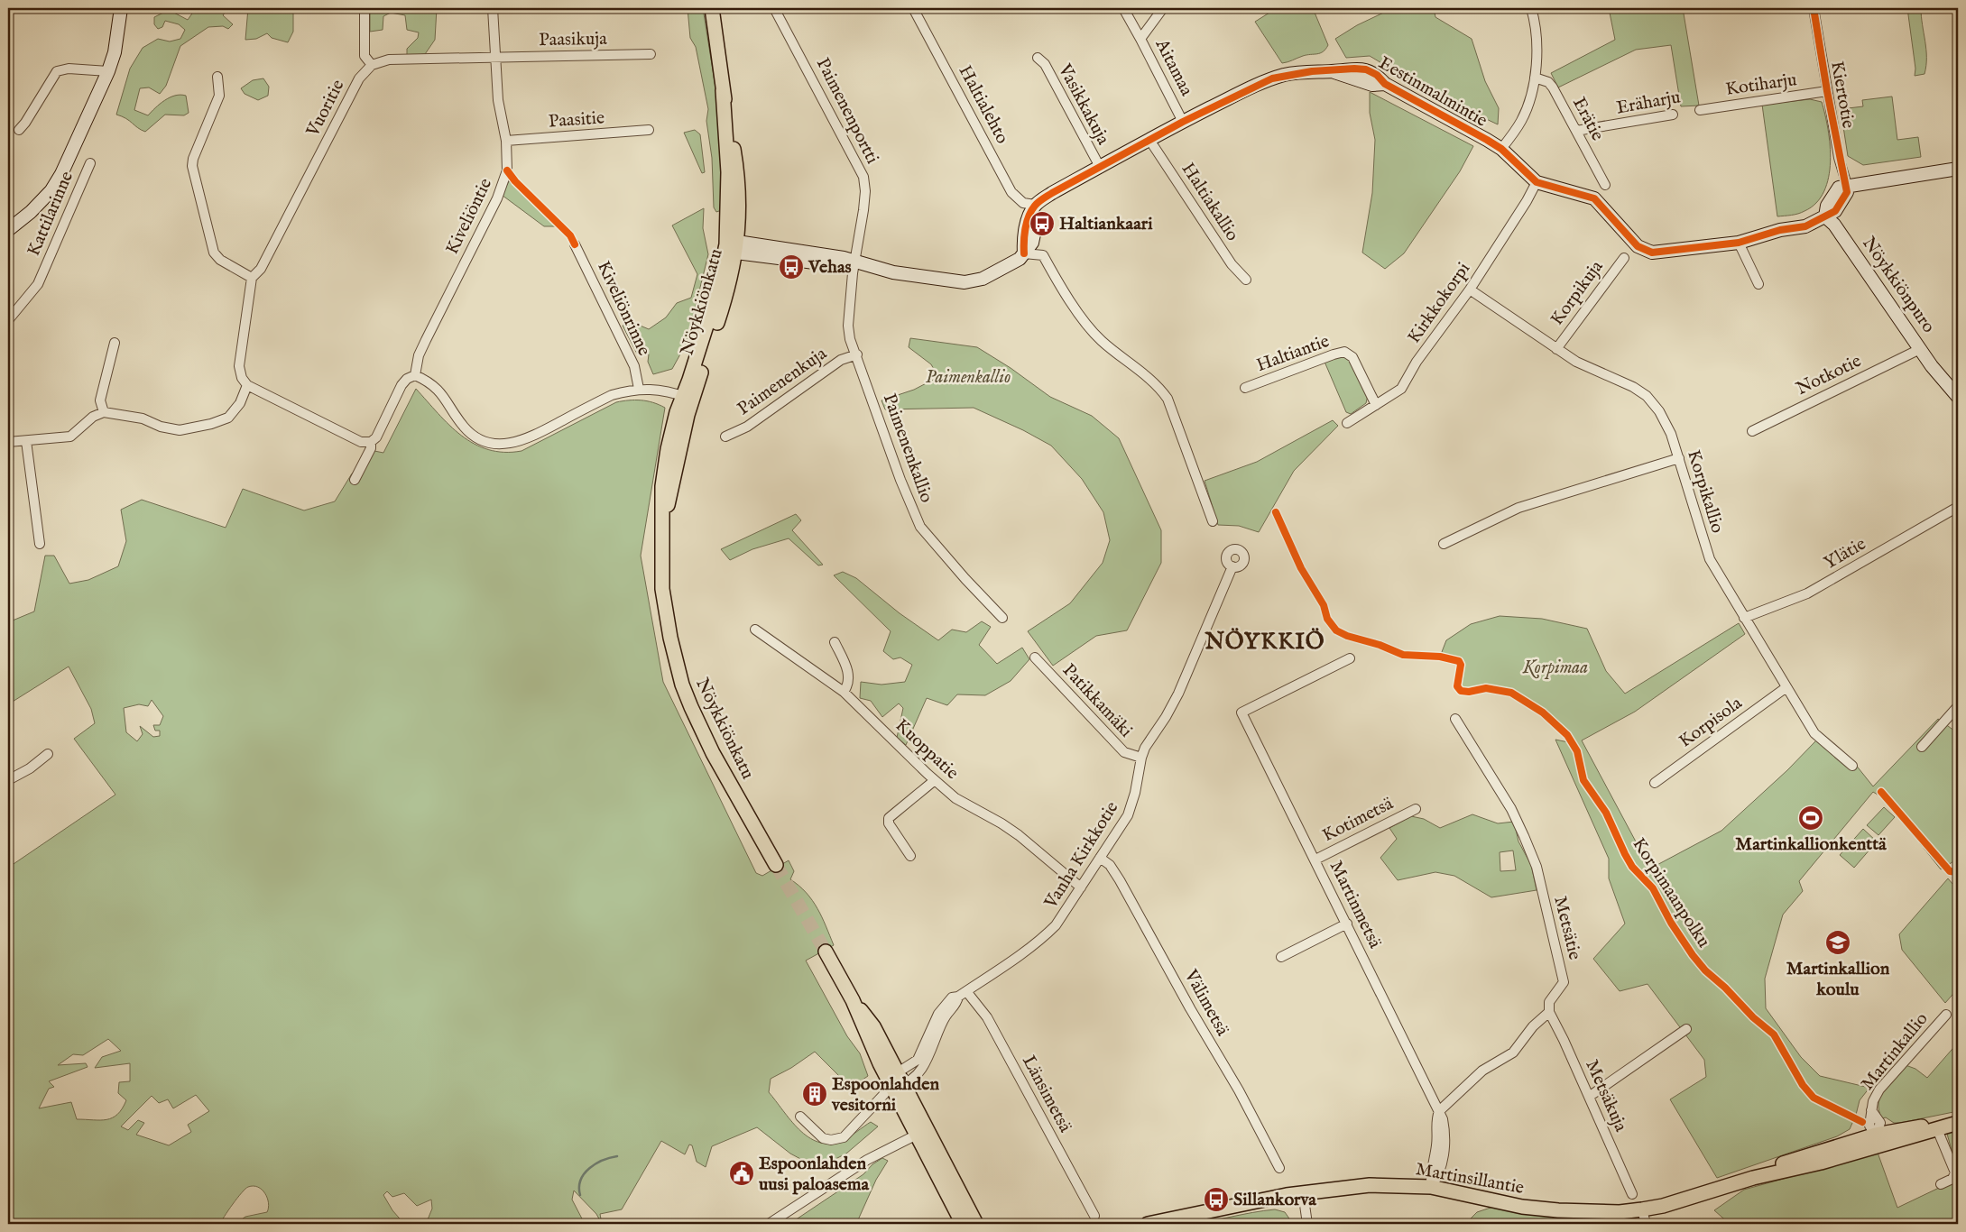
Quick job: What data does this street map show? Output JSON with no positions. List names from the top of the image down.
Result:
{
  "streets": {
    "main road": ["Nöykkiönkatu", "Martinsillantie"],
    "street": [
      "Paasikuja",
      "Aitamaa",
      "Kotiharju",
      "Eestinmalmintie",
      "Kiertotie",
      "Eräharju",
      "Haltialehto",
      "Vasikkakuja",
      "Vuoritie",
      "Paimenenportti",
      "Erätie",
      "Paasitie",
      "Haltiakallio",
      "Kattilarinne",
      "Kiveliöntie",
      "Nöykkiönpuro",
      "Korpikuja",
      "Kirkkokorpi",
      "Kiveliönrinne",
      "Haltiantie",
      "Notkotie",
      "Paimenenkuja",
      "Paimenenkallio",
      "Korpikallio",
      "Ylätie",
      "Patikkamäki",
      "Korpisola",
      "Kuoppatie",
      "Kotimetsä",
      "Vanha Kirkkotie",
      "Martinmetsä",
      "Metsätie",
      "Välimetsä",
      "Martinkallio",
      "Länsimetsä",
      "Metsäkuja"
    ],
    "cycle path": ["Korpimaanpolku"]
  },
  "crossings": [
    ["Paasikuja", "Kiveliöntie"],
    ["Aitamaa", "Eestinmalmintie"],
    ["Kotiharju", "Kiertotie"],
    ["Eestinmalmintie", "Kiertotie"],
    ["Eestinmalmintie", "Haltialehto"],
    ["Eestinmalmintie", "Vasikkakuja"],
    ["Eestinmalmintie", "Haltiakallio"],
    ["Eestinmalmintie", "Nöykkiönpuro"],
    ["Eestinmalmintie", "Kirkkokorpi"],
    ["Eräharju", "Erätie"],
    ["Paimenenportti", "Paimenenkallio"],
    ["Paasitie", "Kiveliöntie"],
    ["Nöykkiönpuro", "Notkotie"],
    ["Korpikuja", "Korpikallio"],
    ["Kirkkokorpi", "Haltiantie"],
    ["Kirkkokorpi", "Korpikallio"],
    ["Paimenenkuja", "Paimenenkallio"],
    ["Korpikallio", "Ylätie"],
    ["Korpikallio", "Korpisola"],
    ["Patikkamäki", "Vanha Kirkkotie"],
    ["Kuoppatie", "Vanha Kirkkotie"],
    ["Kotimetsä", "Martinmetsä"],
    ["Vanha Kirkkotie", "Välimetsä"],
    ["Vanha Kirkkotie", "Länsimetsä"],
    ["Martinmetsä", "Metsätie"],
    ["Martinmetsä", "Martinsillantie"],
    ["Metsätie", "Metsäkuja"],
    ["Martinkallio", "Martinsillantie"]
  ],
  "districts": ["NÖYKKIÖ"],
  "parks": ["Paimenkallio", "Korpimaa"],
  "places": {
    "bus stop": ["Haltiankaari", "Vehas", "Sillankorva"],
    "sports": ["Martinkallionkenttä"],
    "school or university": ["Martinkallion koulu"],
    "building": ["Espoonlahden vesitorni"],
    "public building": ["Espoonlahden uusi paloasema"]
  }
}
